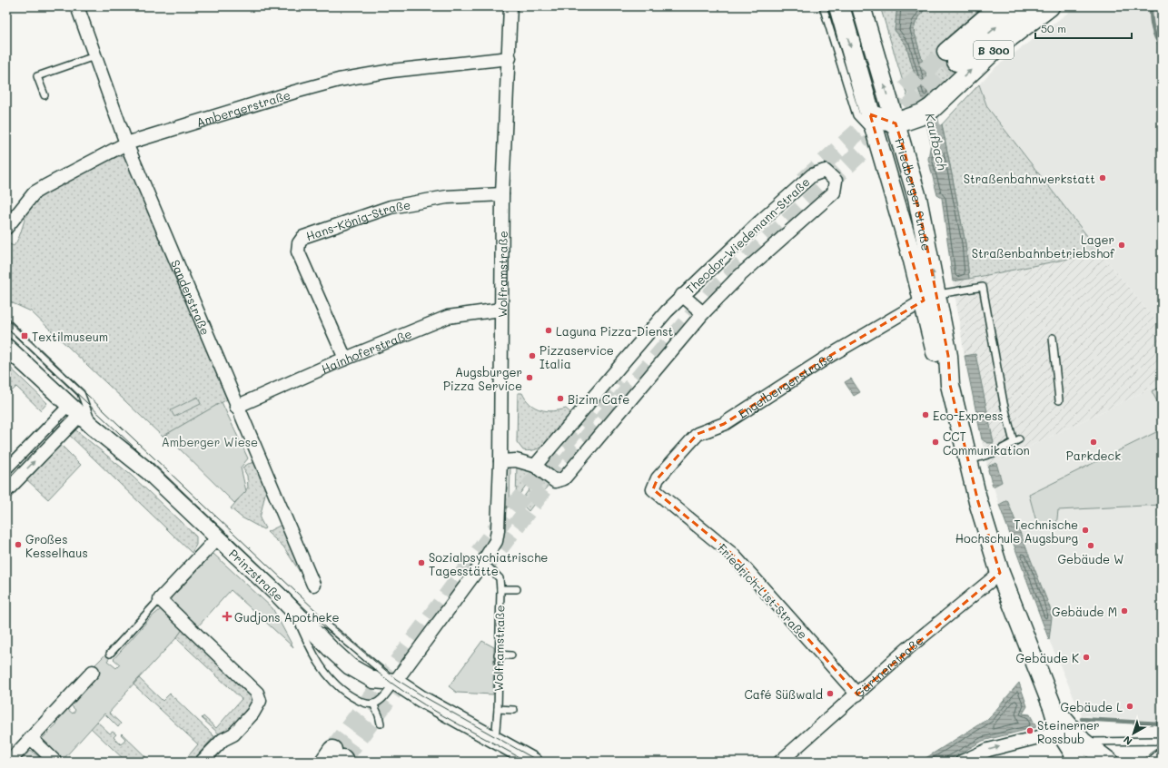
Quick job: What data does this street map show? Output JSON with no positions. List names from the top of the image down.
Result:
{
  "streets": {
    "main road": ["B 300", "Friedberger Straße"],
    "street": [
      "Ambergerstraße",
      "Hans-König-Straße",
      "Theodor-Wiedemann-Straße",
      "Wolframstraße",
      "Sanderstraße",
      "Hainhoferstraße",
      "Engelbergerstraße",
      "Prinzstraße",
      "Friedrich-List-Straße",
      "Gärtnerstraße"
    ]
  },
  "crossings": [
    ["B 300", "Friedberger Straße"],
    ["Ambergerstraße", "Wolframstraße"],
    ["Ambergerstraße", "Sanderstraße"],
    ["Friedberger Straße", "Engelbergerstraße"],
    ["Friedberger Straße", "Gärtnerstraße"],
    ["Hans-König-Straße", "Wolframstraße"],
    ["Hans-König-Straße", "Hainhoferstraße"],
    ["Theodor-Wiedemann-Straße", "Wolframstraße"],
    ["Wolframstraße", "Hainhoferstraße"],
    ["Wolframstraße", "Prinzstraße"],
    ["Sanderstraße", "Hainhoferstraße"],
    ["Engelbergerstraße", "Friedrich-List-Straße"],
    ["Friedrich-List-Straße", "Gärtnerstraße"]
  ],
  "water": ["Kaufbach"],
  "parks": ["Amberger Wiese"],
  "places": {
    "other": [
      "Straßenbahnwerkstatt",
      "Lager Straßenbahnbetriebshof",
      "Laguna Pizza-Dienst",
      "Pizzaservice Italia",
      "Augsburger Pizza Service",
      "Bizim Cafe",
      "Eco-Express",
      "CCT Communikation",
      "Parkdeck",
      "Technische Hochschule Augsburg",
      "Großes Kesselhaus",
      "Gebäude W",
      "Sozialpsychiatrische Tagesstätte",
      "Gebäude M",
      "Gebäude K",
      "Café Süßwald",
      "Gebäude L",
      "Steinerner Rossbub"
    ],
    "transit": ["Textilmuseum"],
    "health": ["Gudjons Apotheke"]
  },
  "scale_bar": "50 m",
  "north": "bottom left"
}
